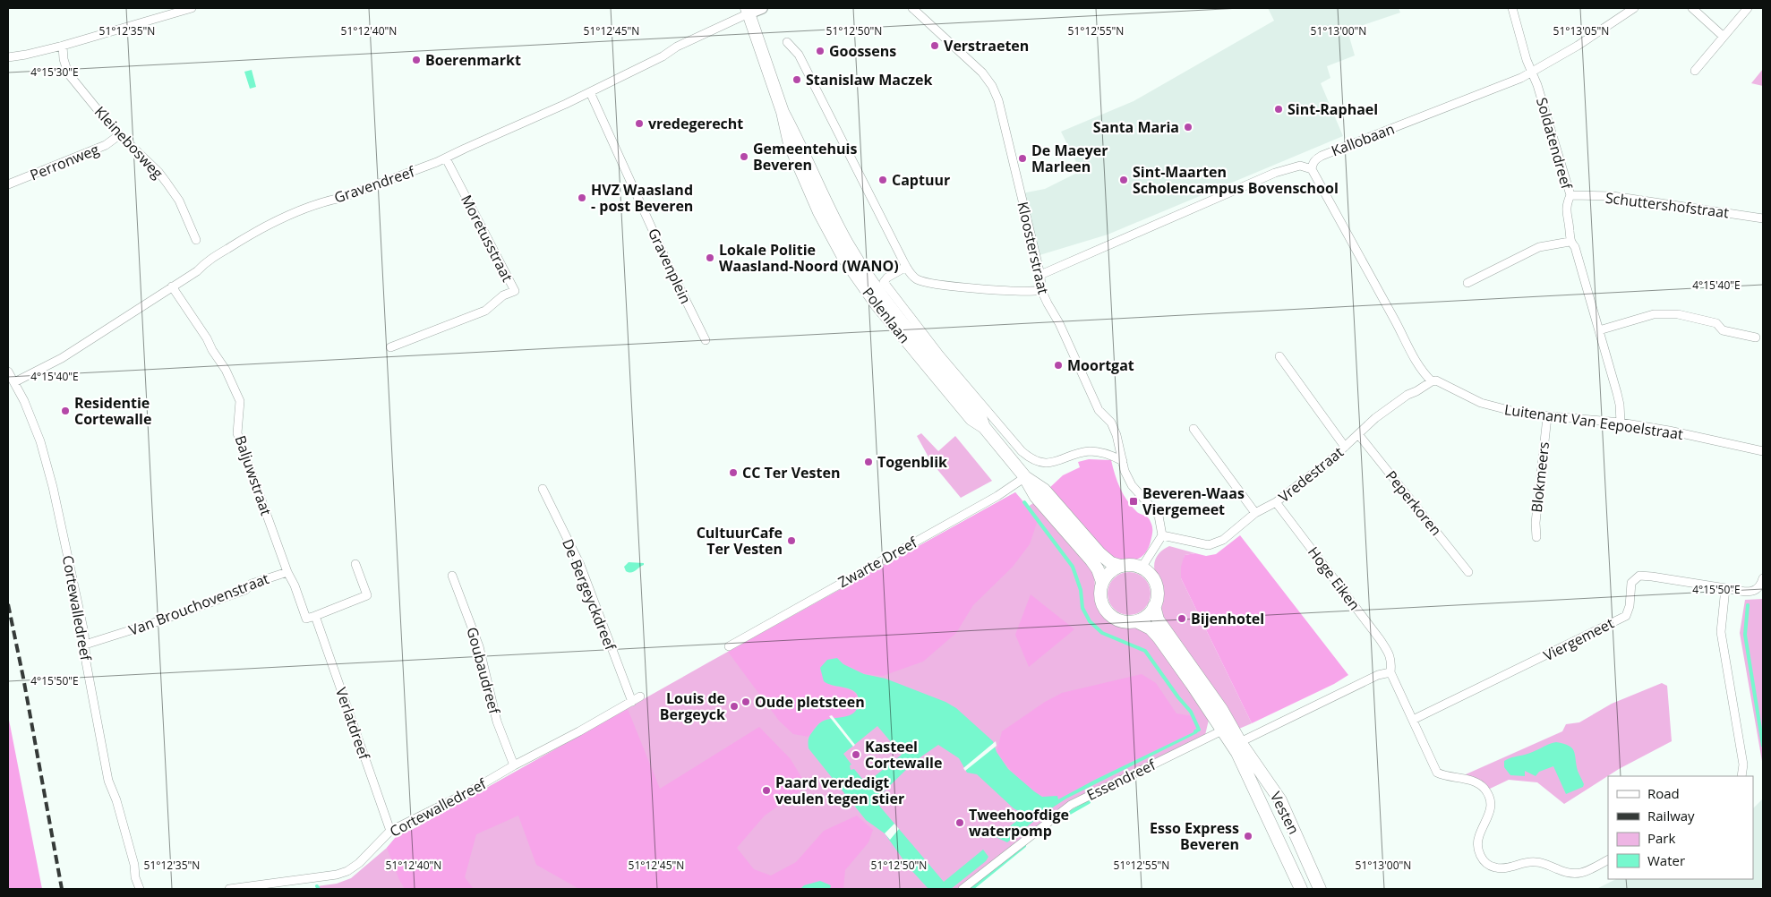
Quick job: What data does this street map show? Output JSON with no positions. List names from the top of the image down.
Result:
{
  "streets": {
    "main road": ["Polenlaan", "Vesten"],
    "street": [
      "Kallobaan",
      "Kleinebosweg",
      "Soldatendreef",
      "Perronweg",
      "Gravendreef",
      "Schuttershofstraat",
      "Moretusstraat",
      "Kloosterstraat",
      "Gravenplein",
      "Luitenant Van Eepoelstraat",
      "Vredestraat",
      "Baljuwstraat",
      "Blokmeers",
      "Peperkoren",
      "Zwarte Dreef",
      "Hoge Eiken",
      "De Bergeyckdreef",
      "Van Brouchovenstraat",
      "Cortewalledreef",
      "Viergemeet",
      "Goubaudreef",
      "Verlatdreef",
      "Essendreef"
    ]
  },
  "crossings": [
    ["Kallobaan", "Soldatendreef"],
    ["Kleinebosweg", "Perronweg"],
    ["Soldatendreef", "Schuttershofstraat"],
    ["Soldatendreef", "Luitenant Van Eepoelstraat"],
    ["Gravendreef", "Moretusstraat"],
    ["Gravendreef", "Gravenplein"],
    ["Gravendreef", "Polenlaan"],
    ["Gravendreef", "Baljuwstraat"],
    ["Gravendreef", "Cortewalledreef"],
    ["Kloosterstraat", "Polenlaan"],
    ["Kloosterstraat", "Vredestraat"],
    ["Polenlaan", "Zwarte Dreef"],
    ["Polenlaan", "Vesten"],
    ["Luitenant Van Eepoelstraat", "Vredestraat"],
    ["Luitenant Van Eepoelstraat", "Blokmeers"],
    ["Vredestraat", "Peperkoren"],
    ["Vredestraat", "Hoge Eiken"],
    ["Baljuwstraat", "Van Brouchovenstraat"],
    ["De Bergeyckdreef", "Cortewalledreef"],
    ["Van Brouchovenstraat", "Cortewalledreef"],
    ["Cortewalledreef", "Goubaudreef"],
    ["Cortewalledreef", "Verlatdreef"],
    ["Essendreef", "Vesten"]
  ],
  "places": {
    "other": [
      "Verstraeten",
      "Goossens",
      "Boerenmarkt",
      "Stanislaw Maczek",
      "Sint-Raphael",
      "vredegerecht",
      "Santa Maria",
      "Gemeentehuis Beveren",
      "De Maeyer Marleen",
      "Captuur",
      "Sint-Maarten Scholencampus Bovenschool",
      "HVZ Waasland - post Beveren",
      "Lokale Politie Waasland-Noord (WANO)",
      "Moortgat",
      "Residentie Cortewalle",
      "Togenblik",
      "CC Ter Vesten",
      "CultuurCafe Ter Vesten",
      "Bijenhotel",
      "Oude pletsteen",
      "Louis de Bergeyck",
      "Kasteel Cortewalle",
      "Paard verdedigt veulen tegen stier",
      "Tweehoofdige waterpomp",
      "Esso Express Beveren"
    ],
    "transit": ["Beveren-Waas Viergemeet"]
  },
  "legend": [
    "Road",
    "Railway",
    "Park",
    "Water"
  ],
  "coordinates": [
    "51°12'35\"N",
    "51°12'40\"N",
    "51°12'45\"N",
    "51°12'50\"N",
    "51°12'55\"N",
    "51°13'00\"N",
    "51°13'05\"N",
    "4°15'30\"E",
    "4°15'40\"E",
    "4°15'50\"E"
  ]
}
